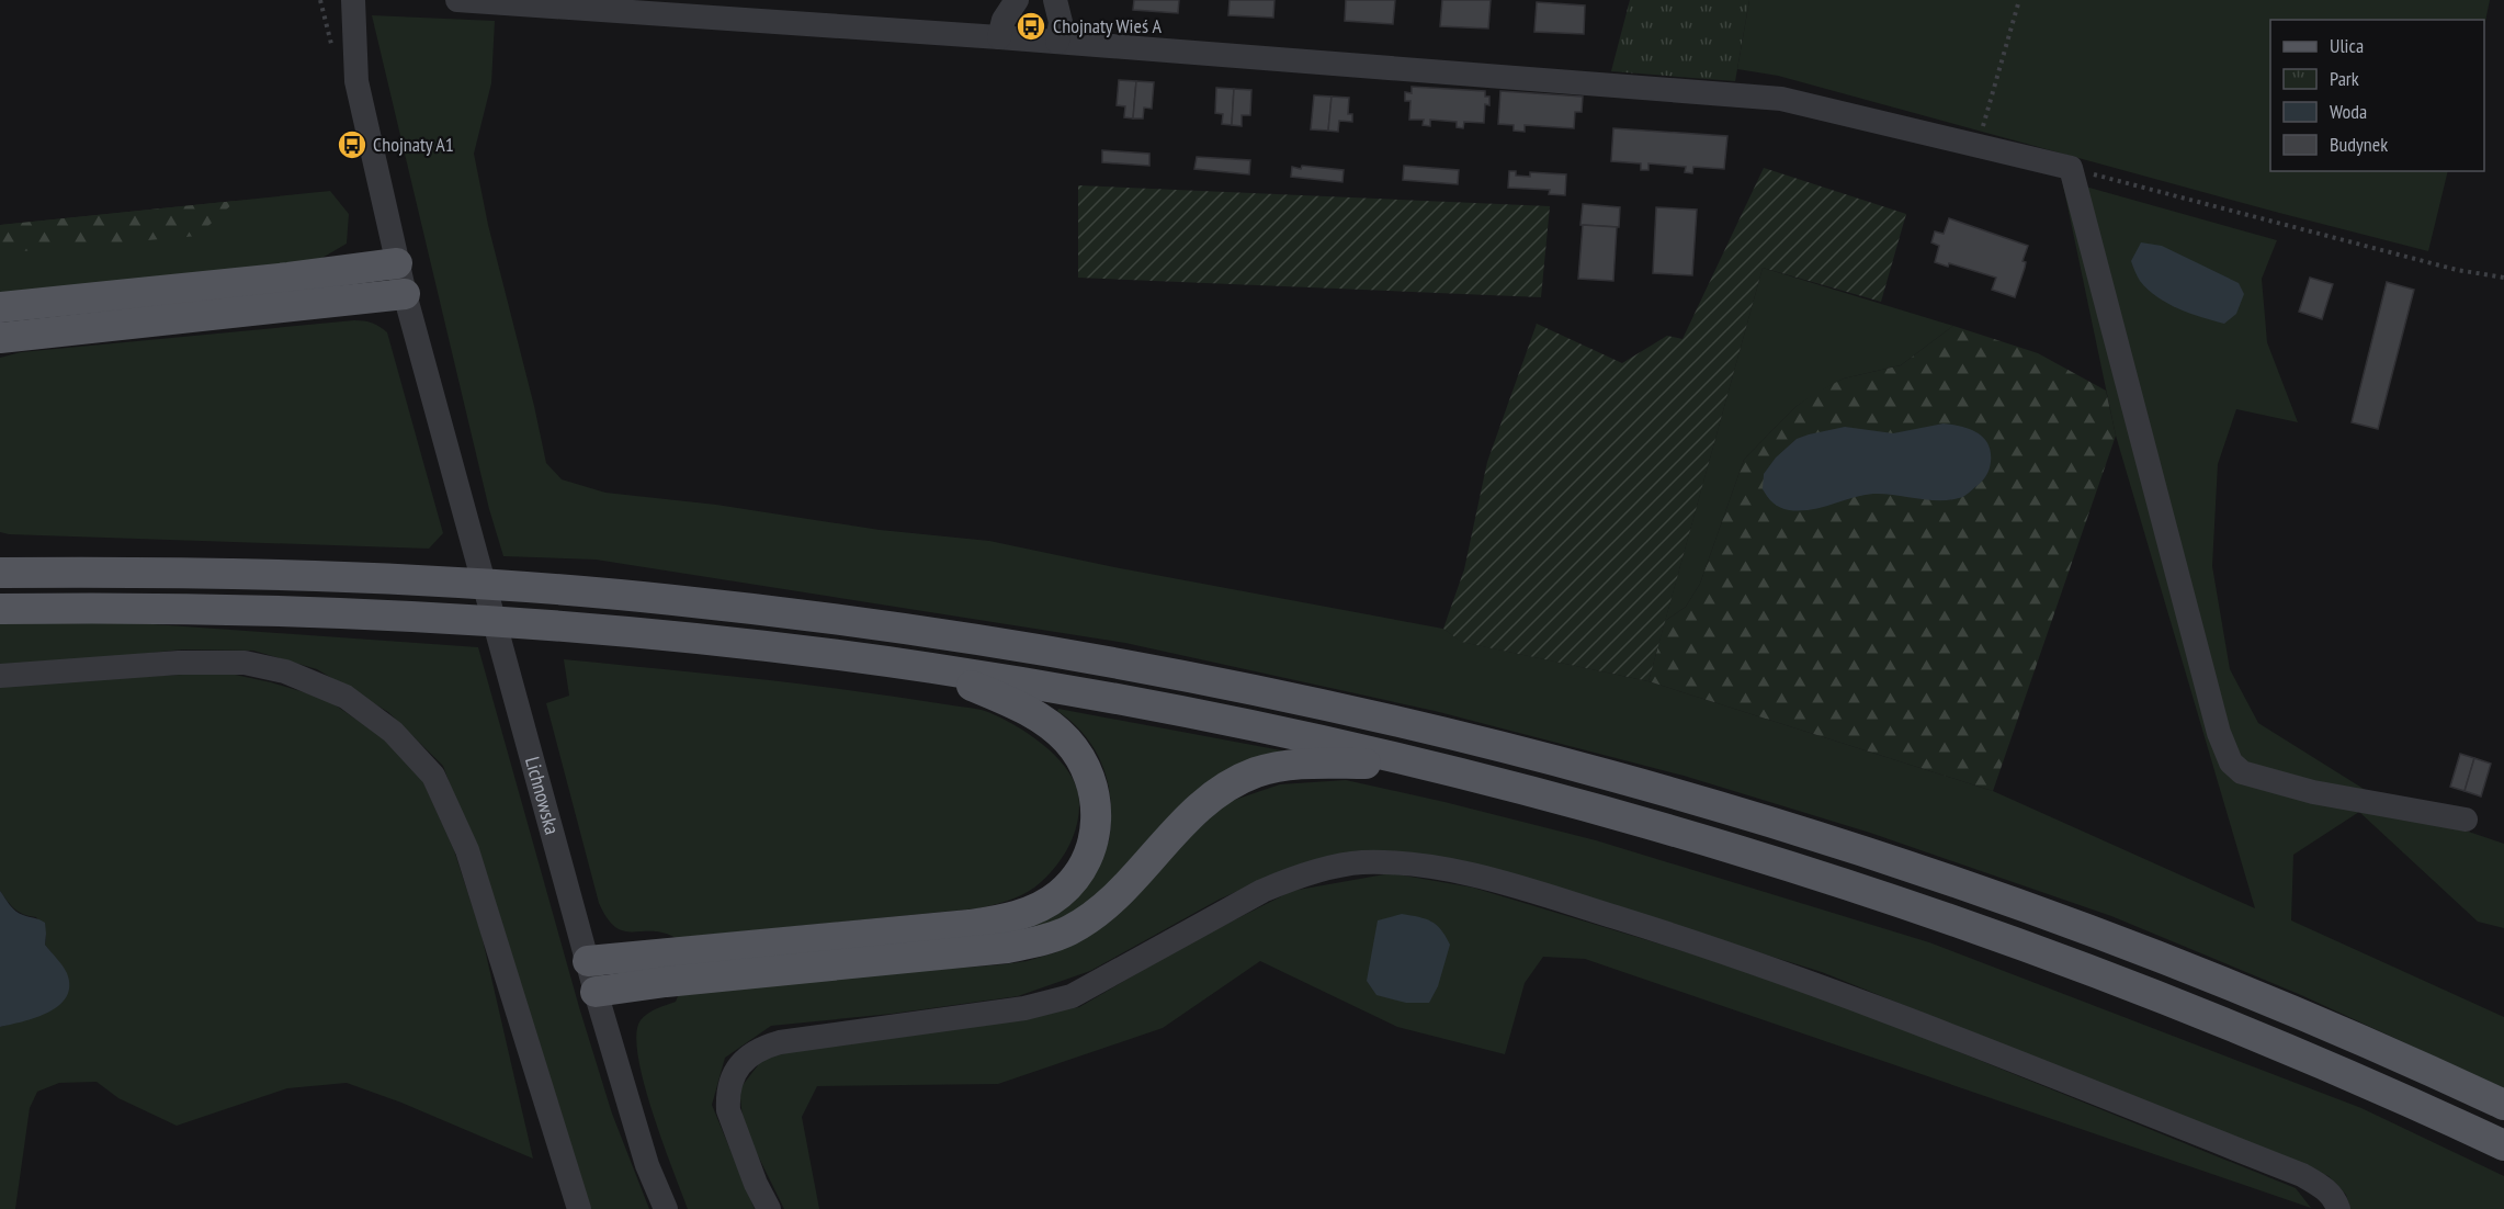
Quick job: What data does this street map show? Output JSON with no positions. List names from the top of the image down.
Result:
{
  "streets": {
    "street": ["Lichnowska"]
  },
  "places": {
    "bus stop": ["Chojnaty Wieś A", "Chojnaty A1"]
  },
  "legend": [
    "Ulica",
    "Park",
    "Woda",
    "Budynek"
  ]
}
